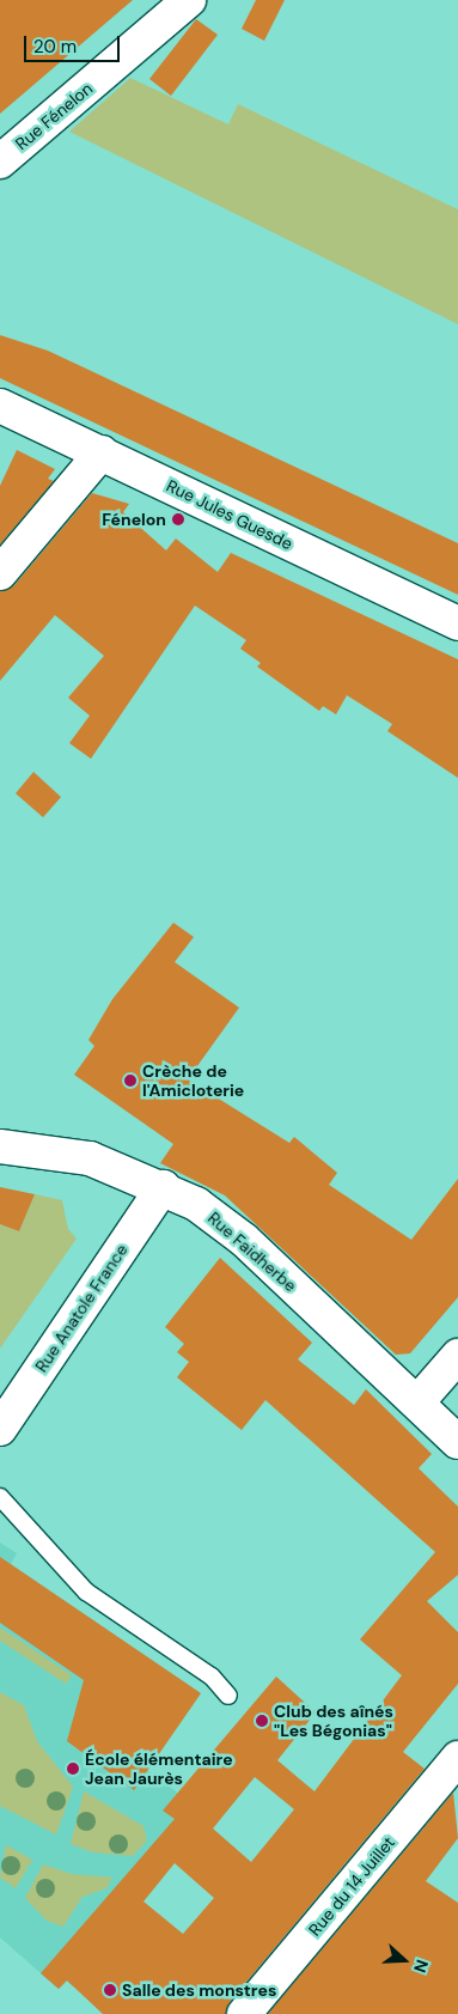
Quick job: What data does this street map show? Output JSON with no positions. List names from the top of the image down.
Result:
{
  "streets": {
    "street": [
      "Rue Fénelon",
      "Rue Jules Guesde",
      "Rue Faidherbe",
      "Rue Anatole France",
      "Rue du 14 Juillet"
    ]
  },
  "crossings": [
    ["Rue Faidherbe", "Rue Anatole France"]
  ],
  "places": [
    "Fénelon",
    "Crèche de l'Amicloterie",
    "Club des aînés \"Les Bégonias\"",
    "École élémentaire Jean Jaurès",
    "Salle des monstres"
  ],
  "scale_bar": "20 m",
  "north": "right"
}
